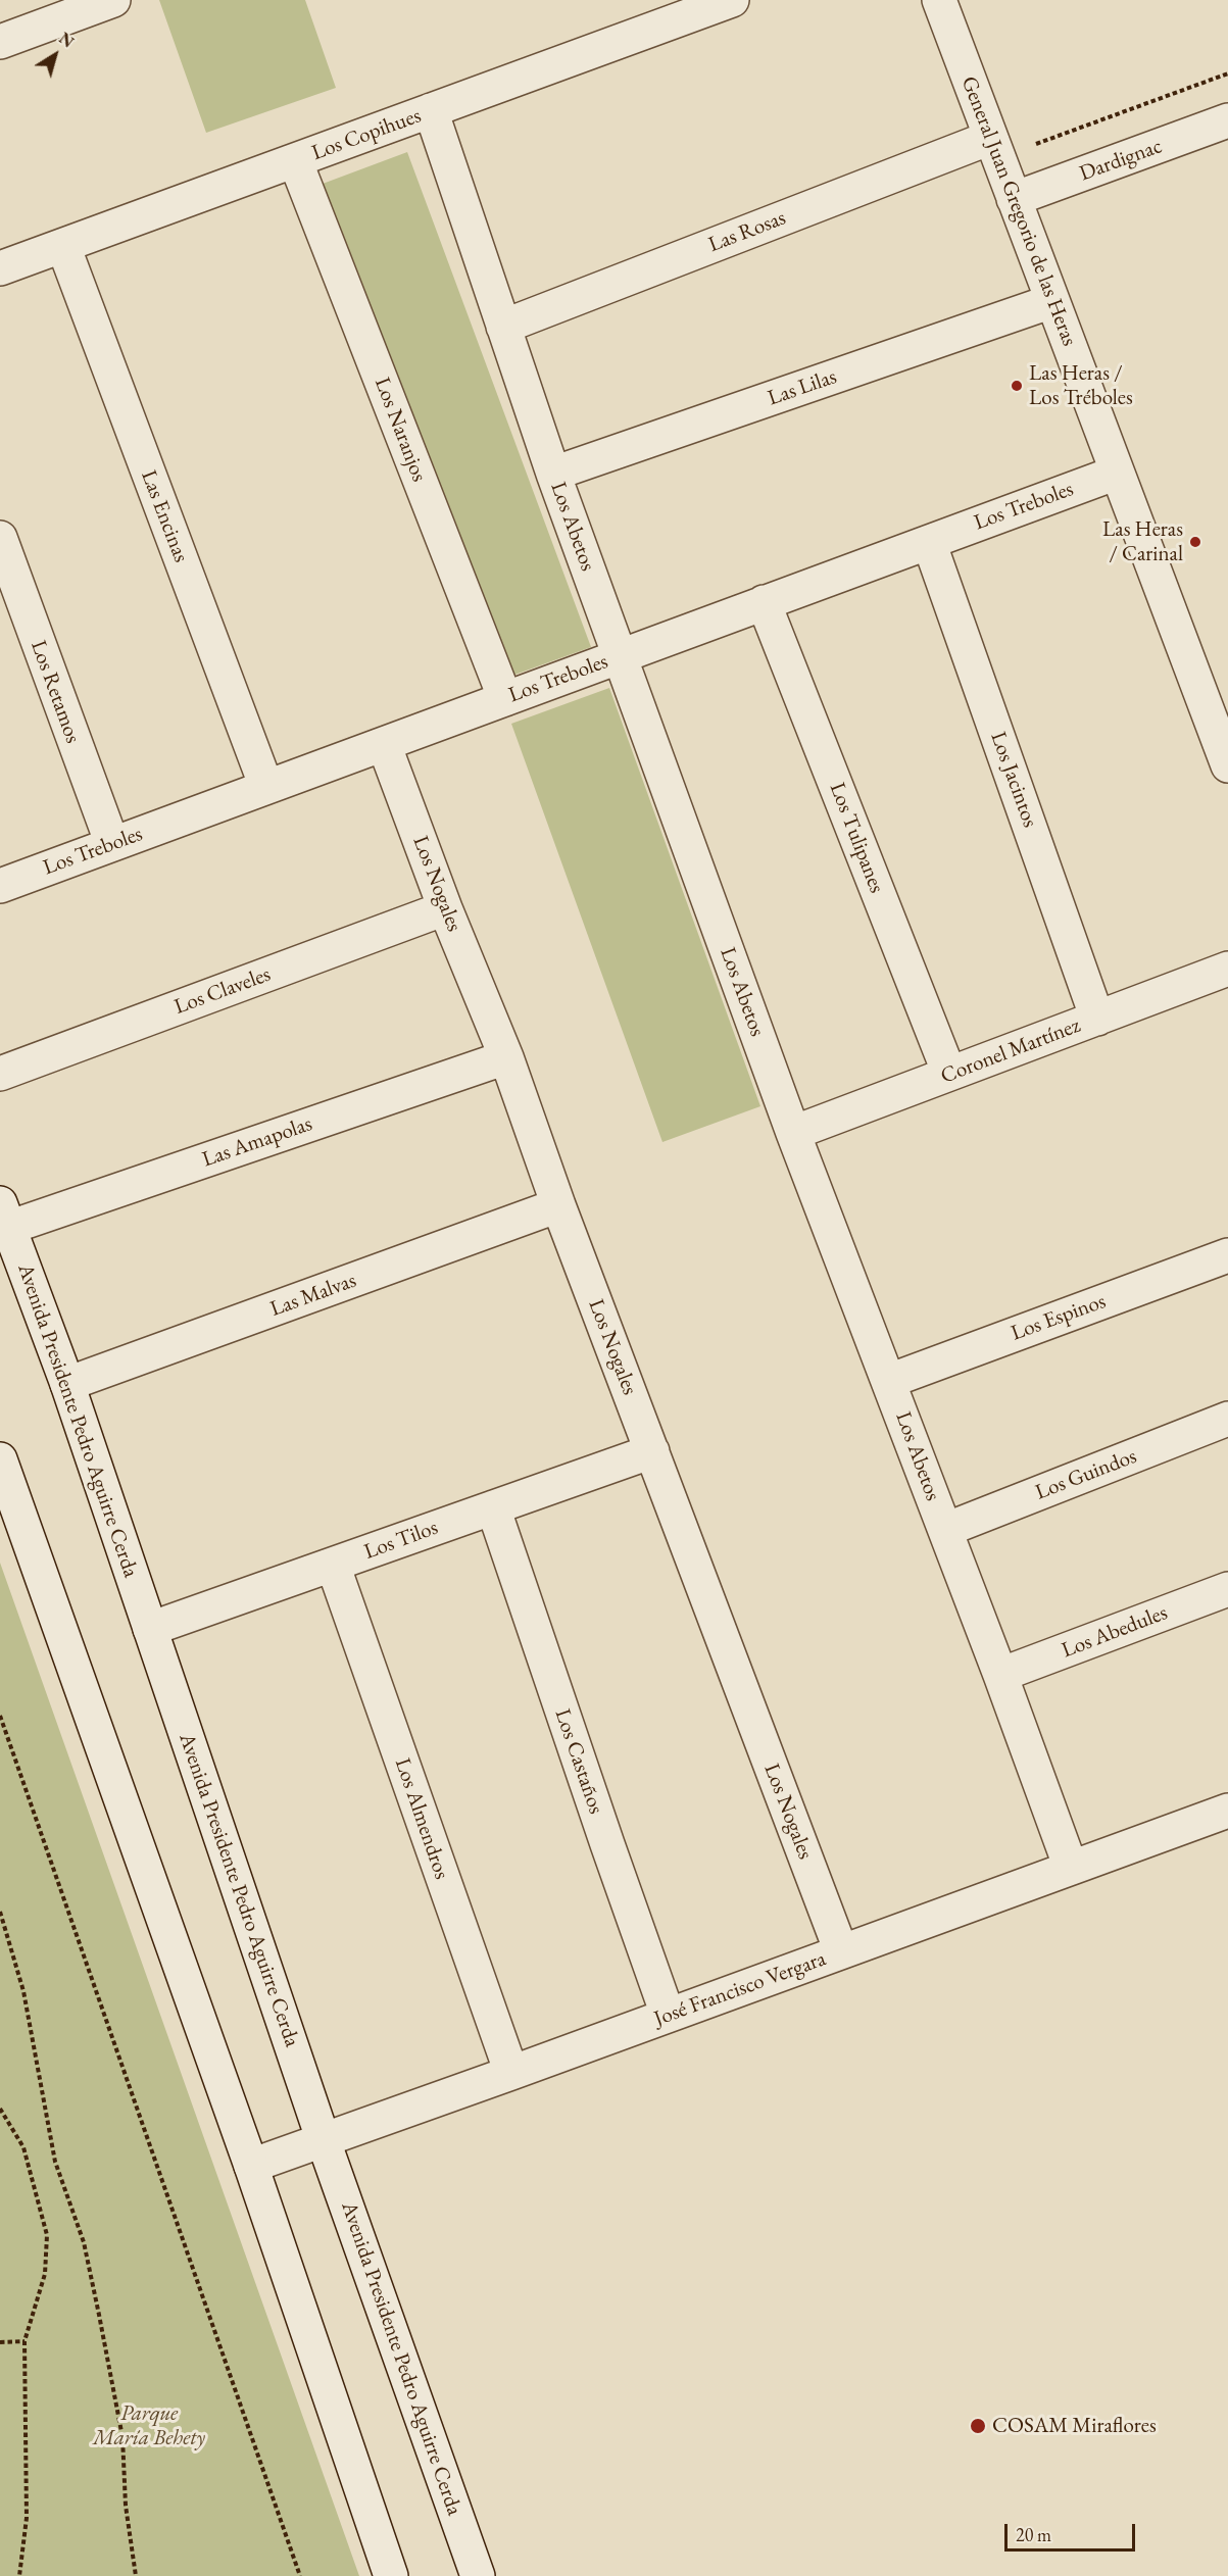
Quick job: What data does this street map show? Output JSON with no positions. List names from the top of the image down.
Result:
{
  "streets": {
    "street": [
      "Los Copihues",
      "Dardignac",
      "General Juan Gregorio de las Heras",
      "Las Rosas",
      "Las Lilas",
      "Los Naranjos",
      "Los Treboles",
      "Las Encinas",
      "Los Abetos",
      "Los Retamos",
      "Los Jacintos",
      "Los Tulipanes",
      "Los Nogales",
      "Los Claveles",
      "Coronel Martínez",
      "Las Amapolas",
      "Las Malvas",
      "Los Espinos",
      "Avenida Presidente Pedro Aguirre Cerda",
      "Los Guindos",
      "Los Tilos",
      "Los Abedules",
      "Los Castaños",
      "Los Almendros",
      "José Francisco Vergara"
    ]
  },
  "crossings": [
    ["Los Copihues", "Los Naranjos"],
    ["Los Copihues", "Las Encinas"],
    ["Los Copihues", "Los Abetos"],
    ["Dardignac", "General Juan Gregorio de las Heras"],
    ["General Juan Gregorio de las Heras", "Las Rosas"],
    ["General Juan Gregorio de las Heras", "Las Lilas"],
    ["General Juan Gregorio de las Heras", "Los Treboles"],
    ["Las Rosas", "Los Abetos"],
    ["Las Lilas", "Los Abetos"],
    ["Los Naranjos", "Los Treboles"],
    ["Los Treboles", "Las Encinas"],
    ["Los Treboles", "Los Abetos"],
    ["Los Treboles", "Los Retamos"],
    ["Los Treboles", "Los Jacintos"],
    ["Los Treboles", "Los Tulipanes"],
    ["Los Treboles", "Los Nogales"],
    ["Los Abetos", "Coronel Martínez"],
    ["Los Abetos", "Los Espinos"],
    ["Los Abetos", "Los Guindos"],
    ["Los Abetos", "Los Abedules"],
    ["Los Abetos", "José Francisco Vergara"],
    ["Los Jacintos", "Coronel Martínez"],
    ["Los Tulipanes", "Coronel Martínez"],
    ["Los Nogales", "Los Claveles"],
    ["Los Nogales", "Las Amapolas"],
    ["Los Nogales", "Las Malvas"],
    ["Los Nogales", "Los Tilos"],
    ["Los Nogales", "José Francisco Vergara"],
    ["Las Amapolas", "Avenida Presidente Pedro Aguirre Cerda"],
    ["Las Malvas", "Avenida Presidente Pedro Aguirre Cerda"],
    ["Avenida Presidente Pedro Aguirre Cerda", "Los Tilos"],
    ["Avenida Presidente Pedro Aguirre Cerda", "José Francisco Vergara"],
    ["Los Tilos", "Los Castaños"],
    ["Los Tilos", "Los Almendros"],
    ["Los Castaños", "José Francisco Vergara"],
    ["Los Almendros", "José Francisco Vergara"]
  ],
  "parks": ["Parque María Behety"],
  "places": ["Las Heras / Los Tréboles", "Las Heras / Carinal", "COSAM Miraflores"],
  "scale_bar": "20 m",
  "north": "top right"
}
